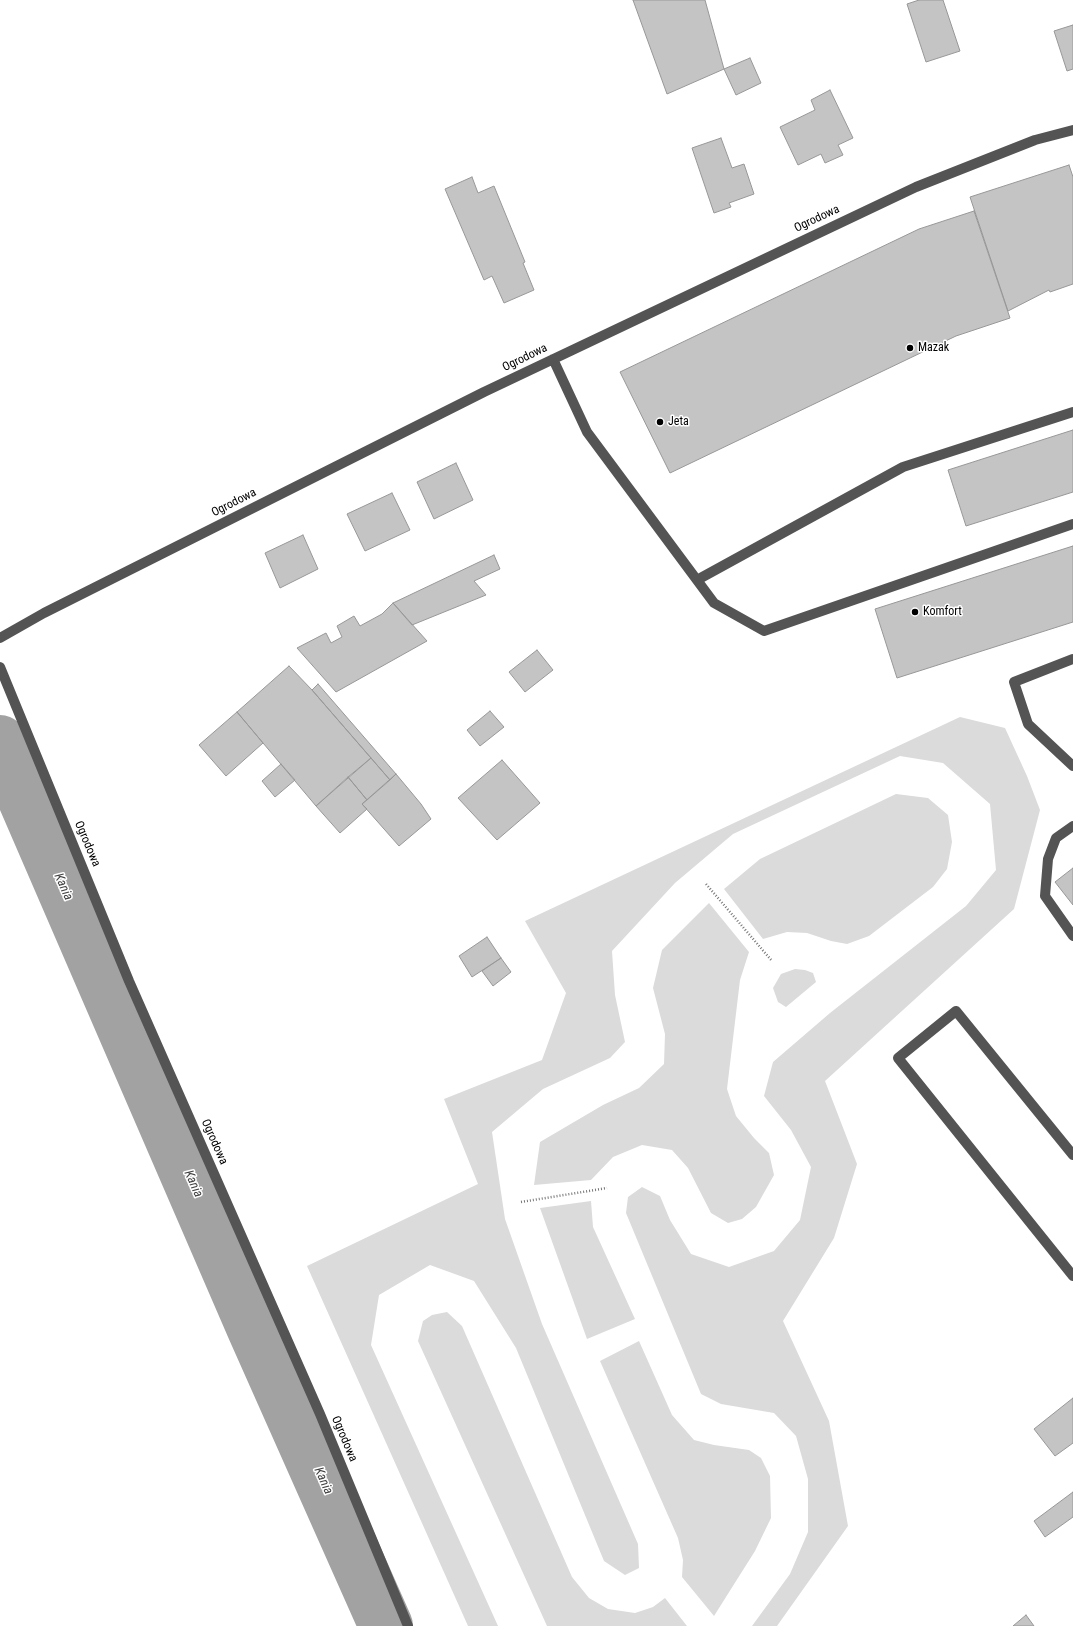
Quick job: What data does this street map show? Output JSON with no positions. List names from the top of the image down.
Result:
{
  "streets": {
    "street": ["Ogrodowa"]
  },
  "water": ["Kania"],
  "places": ["Mazak", "Jeta", "Komfort"]
}
